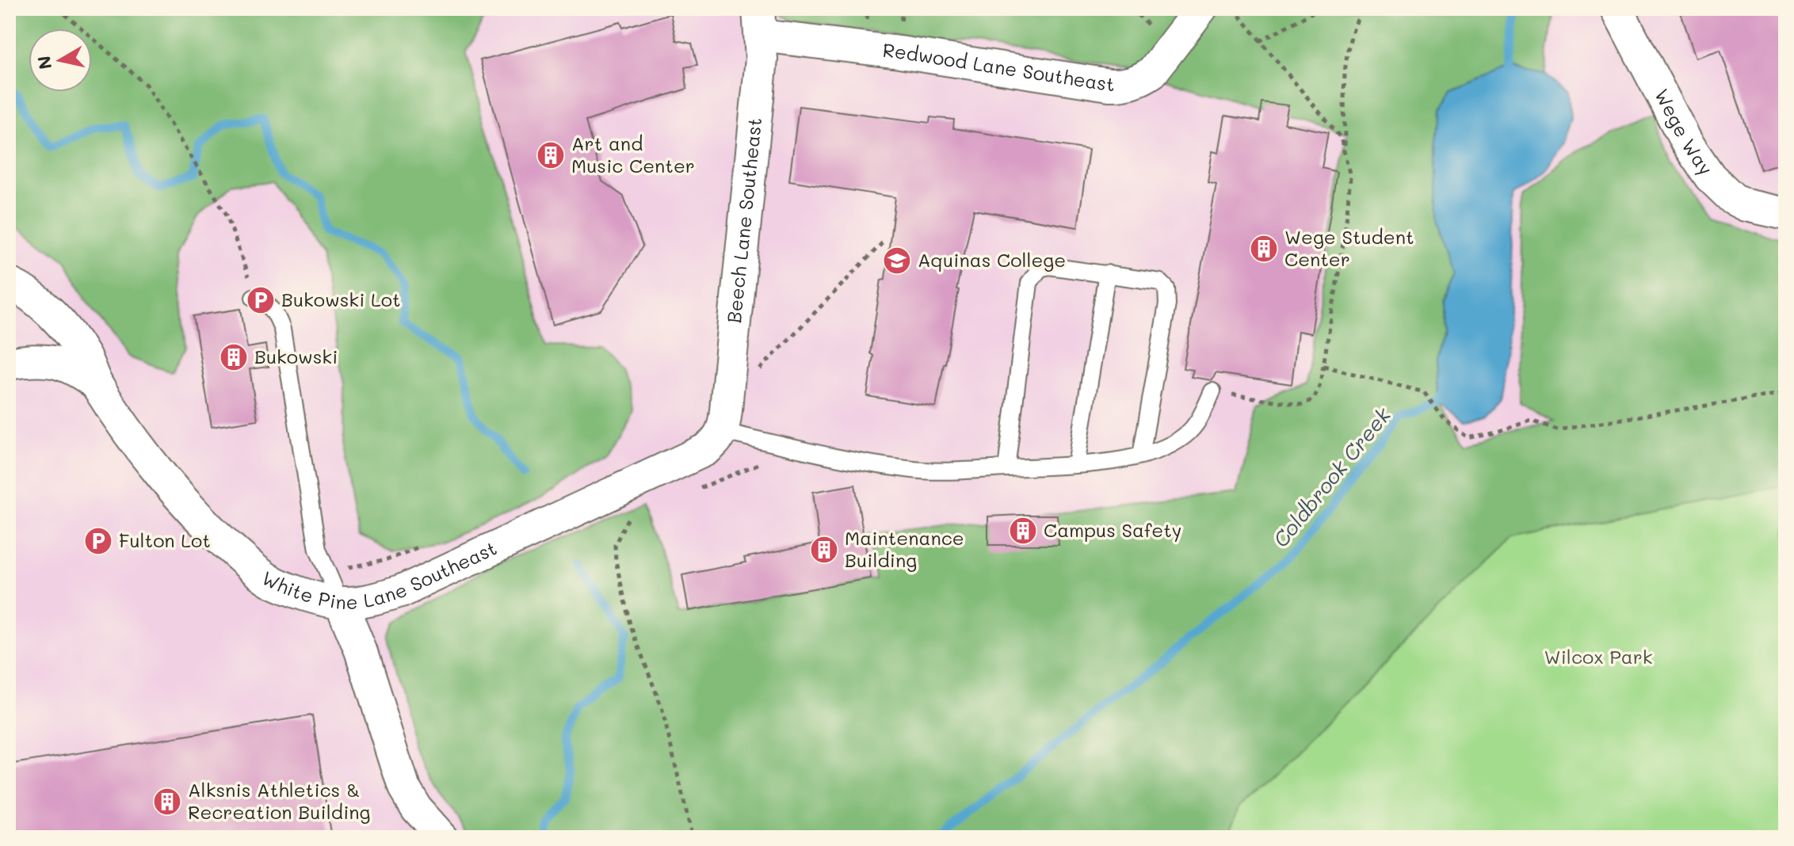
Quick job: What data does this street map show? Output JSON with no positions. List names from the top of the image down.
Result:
{
  "streets": {
    "street": [
      "Redwood Lane Southeast",
      "Wege Way",
      "Beech Lane Southeast",
      "White Pine Lane Southeast"
    ]
  },
  "crossings": [
    ["Redwood Lane Southeast", "Beech Lane Southeast"],
    ["Beech Lane Southeast", "White Pine Lane Southeast"]
  ],
  "water": ["Coldbrook Creek"],
  "parks": ["Wilcox Park"],
  "places": {
    "building": [
      "Art and Music Center",
      "Wege Student Center",
      "Bukowski",
      "Campus Safety",
      "Maintenance Building",
      "Alksnis Athletics & Recreation Building"
    ],
    "school or university": ["Aquinas College"],
    "parking": ["Bukowski Lot", "Fulton Lot"]
  },
  "north": "left"
}
